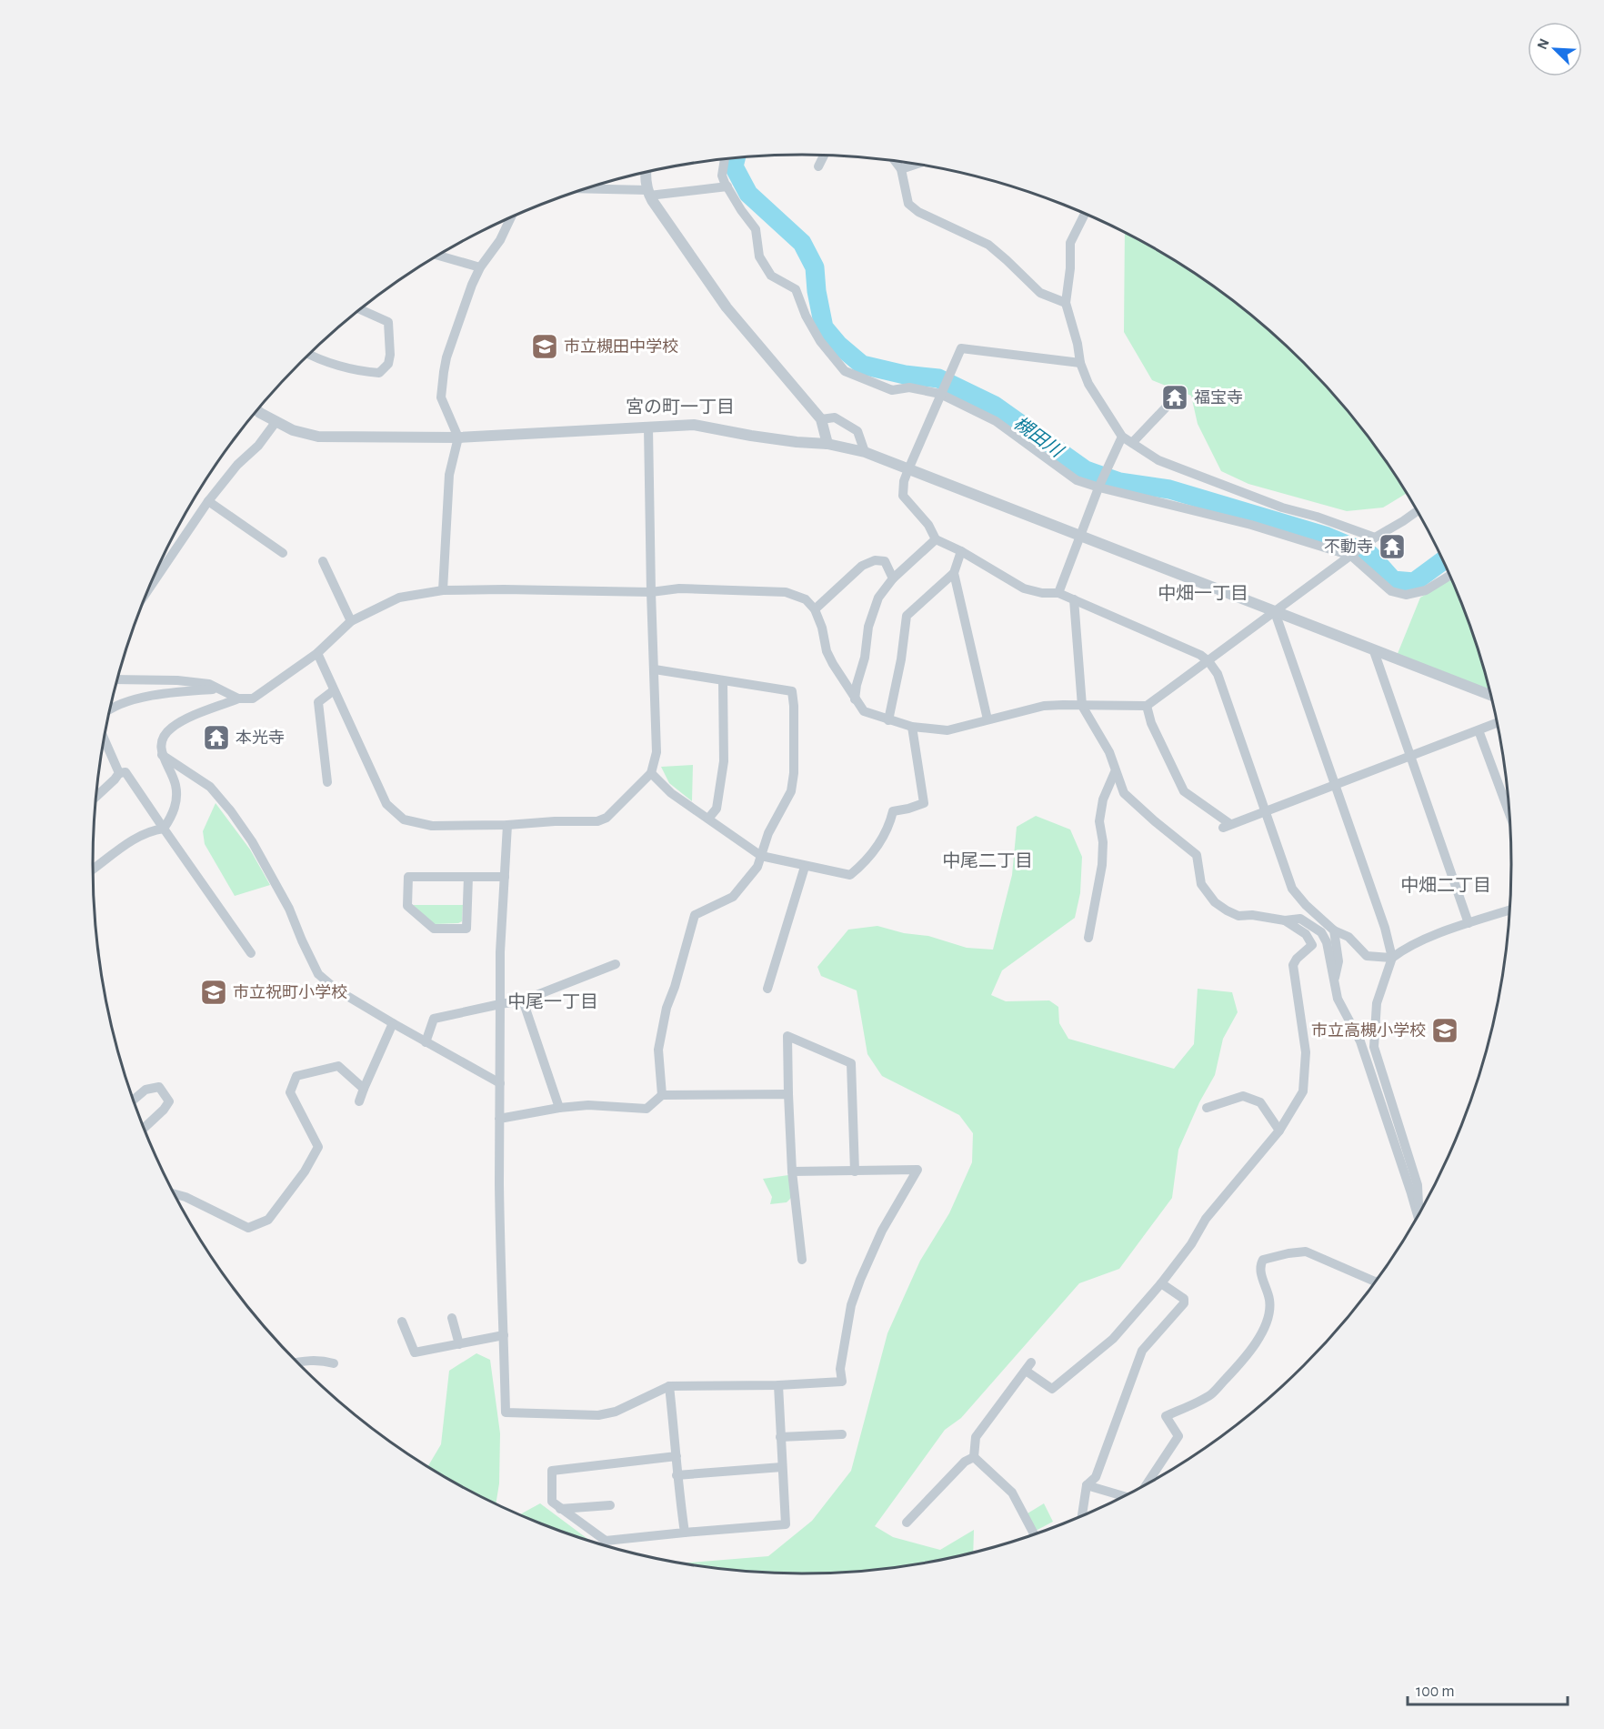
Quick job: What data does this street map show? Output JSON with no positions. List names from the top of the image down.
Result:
{
  "districts": [
    "宮の町一丁目",
    "中畑一丁目",
    "中尾二丁目",
    "中畑二丁目",
    "中尾一丁目"
  ],
  "water": ["槻田川"],
  "places": {
    "school or university": ["市立槻田中学校", "市立祝町小学校", "市立高槻小学校"],
    "temple": ["福宝寺", "不動寺", "本光寺"]
  },
  "scale_bar": "100 m",
  "north": "top left"
}
